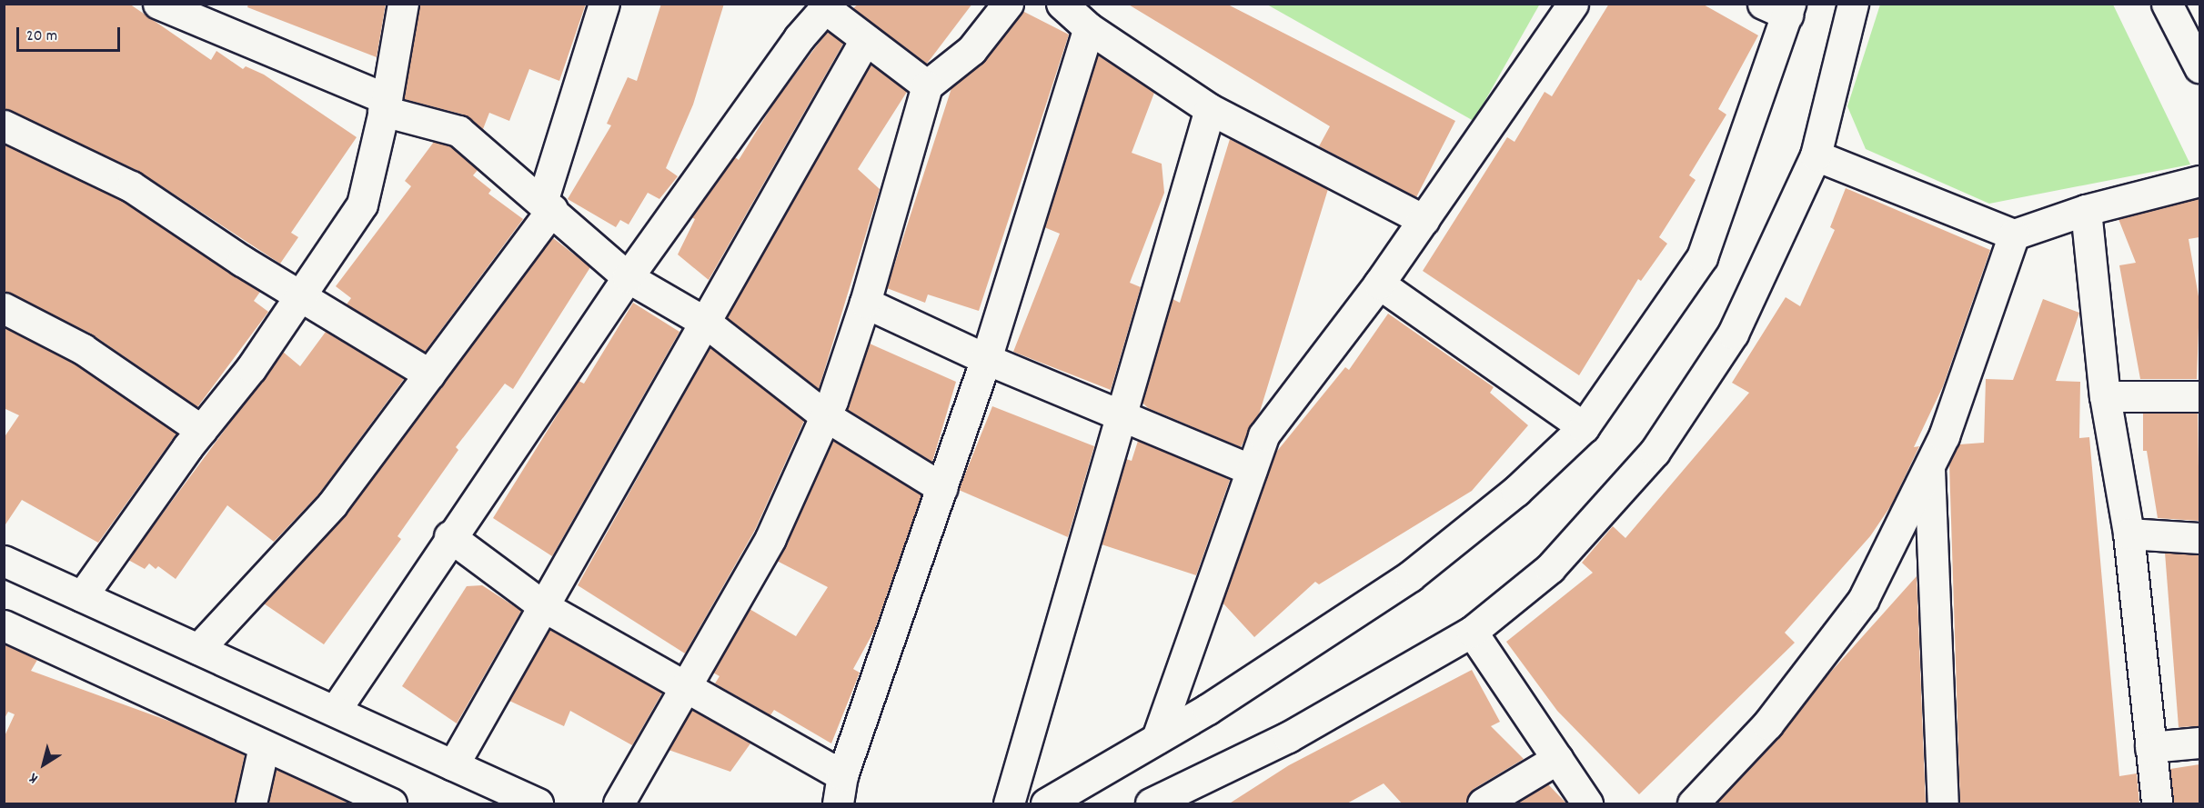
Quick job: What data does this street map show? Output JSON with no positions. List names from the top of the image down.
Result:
{
  "scale_bar": "20 m",
  "north": "bottom left"
}
